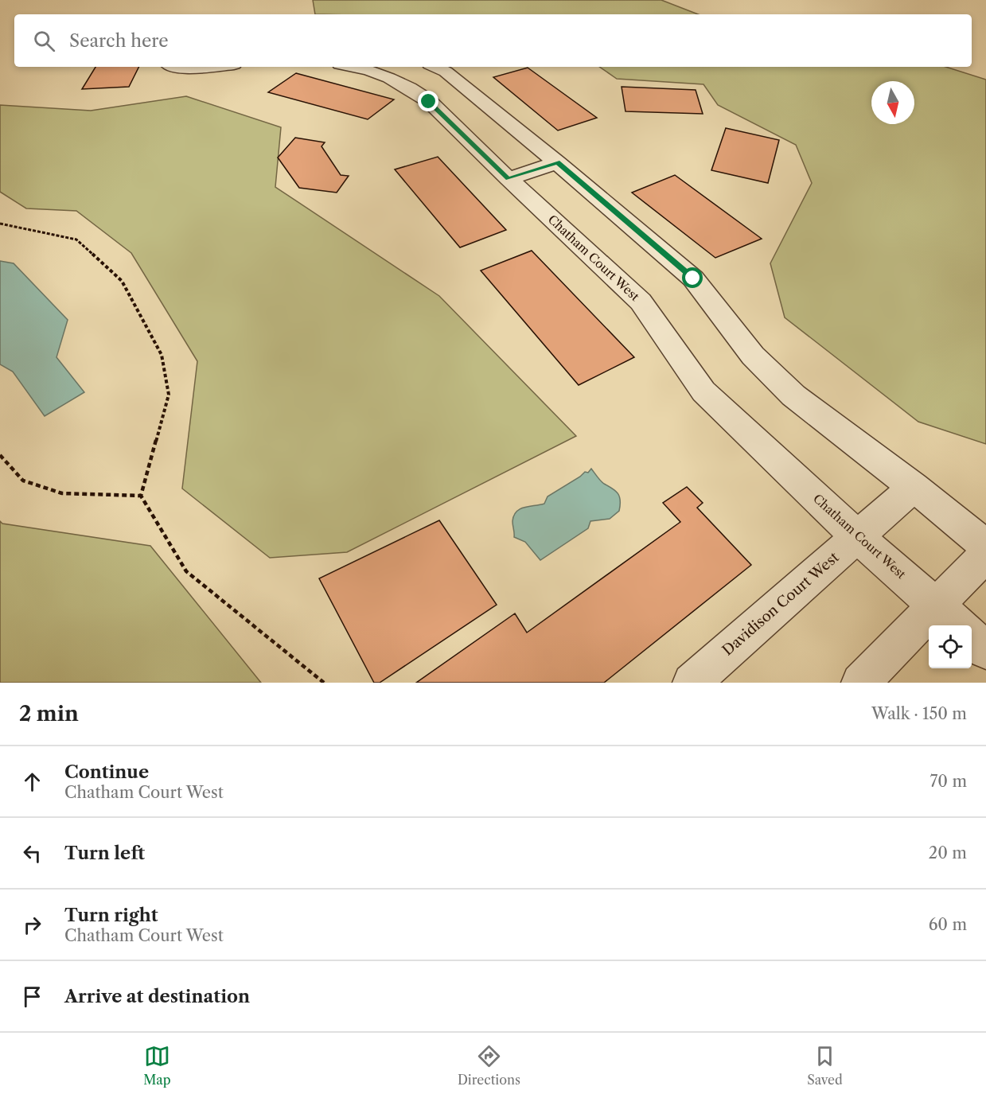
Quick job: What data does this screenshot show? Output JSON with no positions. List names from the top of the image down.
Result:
{
  "streets": {
    "street": ["Chatham Court West", "Davidison Court West"]
  },
  "crossings": [
    ["Chatham Court West", "Davidison Court West"]
  ],
  "north": "bottom",
  "page": {
    "search": "Search here",
    "heading": ["2 min", "Walk · 150 m"],
    "list": [
      ["Continue", "Chatham Court West", "70 m"],
      ["Turn left", "20 m"],
      ["Turn right", "Chatham Court West", "60 m"],
      "Arrive at destination"
    ],
    "nav": ["Map", "Directions", "Saved"]
  }
}
